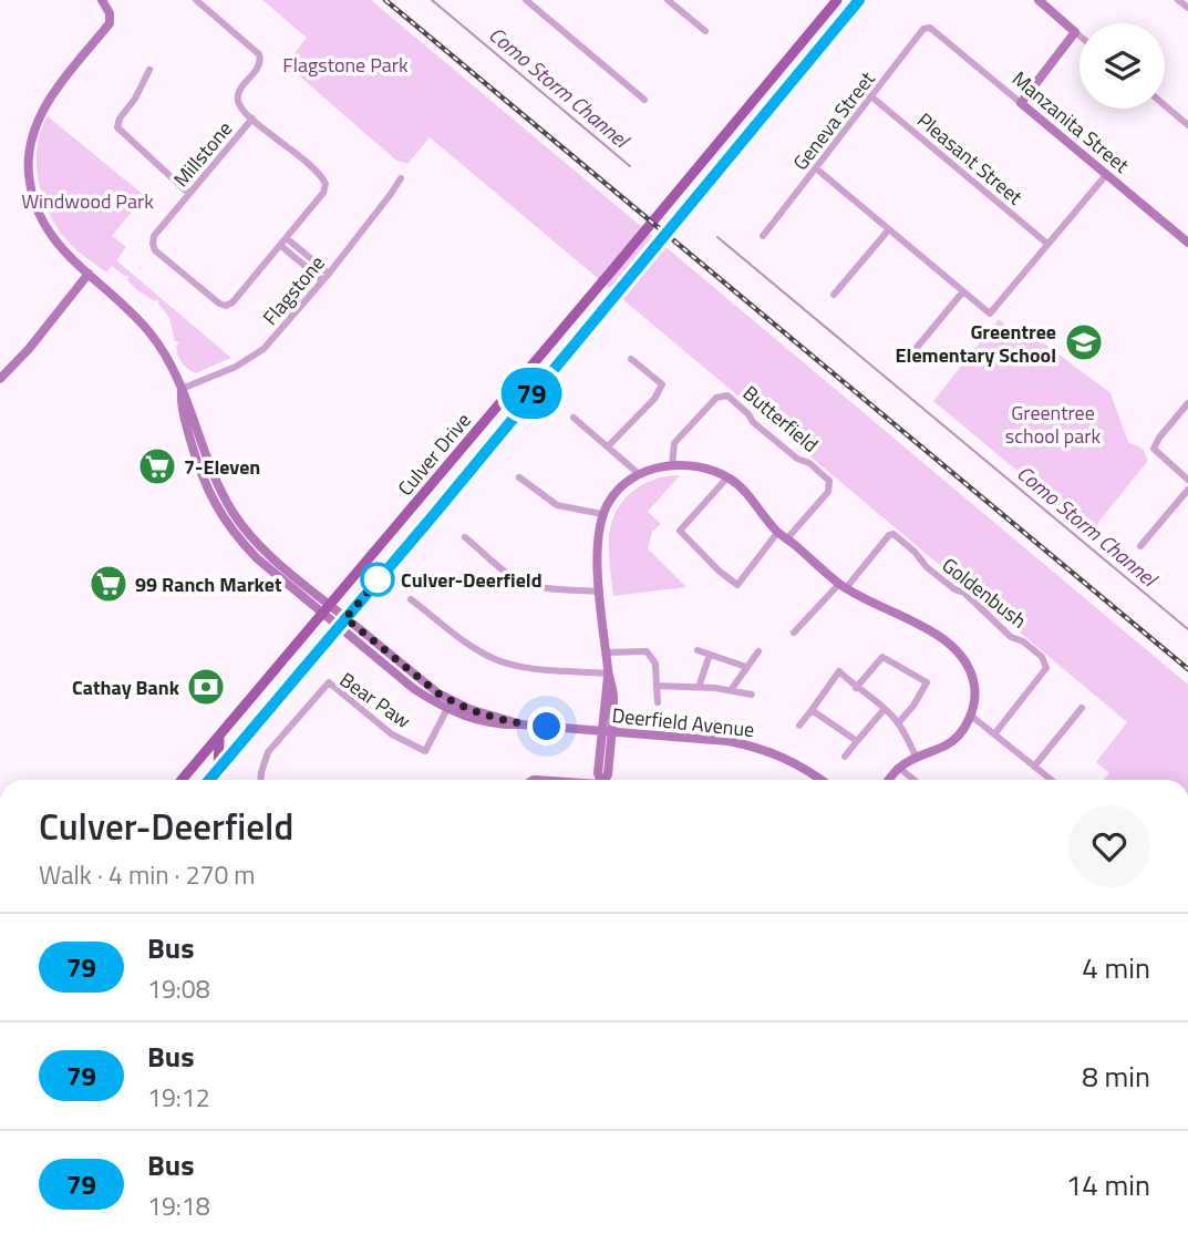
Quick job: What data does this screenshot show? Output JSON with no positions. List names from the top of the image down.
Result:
{
  "streets": {
    "main road": ["Culver Drive"],
    "street": [
      "Geneva Street",
      "Manzanita Street",
      "Millstone",
      "Pleasant Street",
      "Flagstone",
      "Butterfield",
      "Goldenbush",
      "Bear Paw",
      "Deerfield Avenue"
    ]
  },
  "crossings": [
    ["Geneva Street", "Manzanita Street"],
    ["Geneva Street", "Pleasant Street"],
    ["Flagstone", "Deerfield Avenue"],
    ["Culver Drive", "Deerfield Avenue"],
    ["Bear Paw", "Deerfield Avenue"]
  ],
  "water": ["Como Storm Channel"],
  "parks": ["Flagstone Park", "Windwood Park", "Greentree school park"],
  "places": {
    "school or university": ["Greentree Elementary School"],
    "supermarket": ["7-Eleven", "99 Ranch Market"],
    "other": ["Culver-Deerfield"],
    "bank": ["Cathay Bank"]
  },
  "lines": ["bus line 79"],
  "page": {
    "on_map": "79",
    "heading": ["Culver-Deerfield", "Walk · 4 min · 270 m"],
    "list": [
      {
        "mark": "79",
        "name": "Bus",
        "note": "19:08",
        "value": "4 min"
      },
      {
        "mark": "79",
        "name": "Bus",
        "note": "19:12",
        "value": "8 min"
      },
      {
        "mark": "79",
        "name": "Bus",
        "note": "19:18",
        "value": "14 min"
      }
    ]
  }
}
